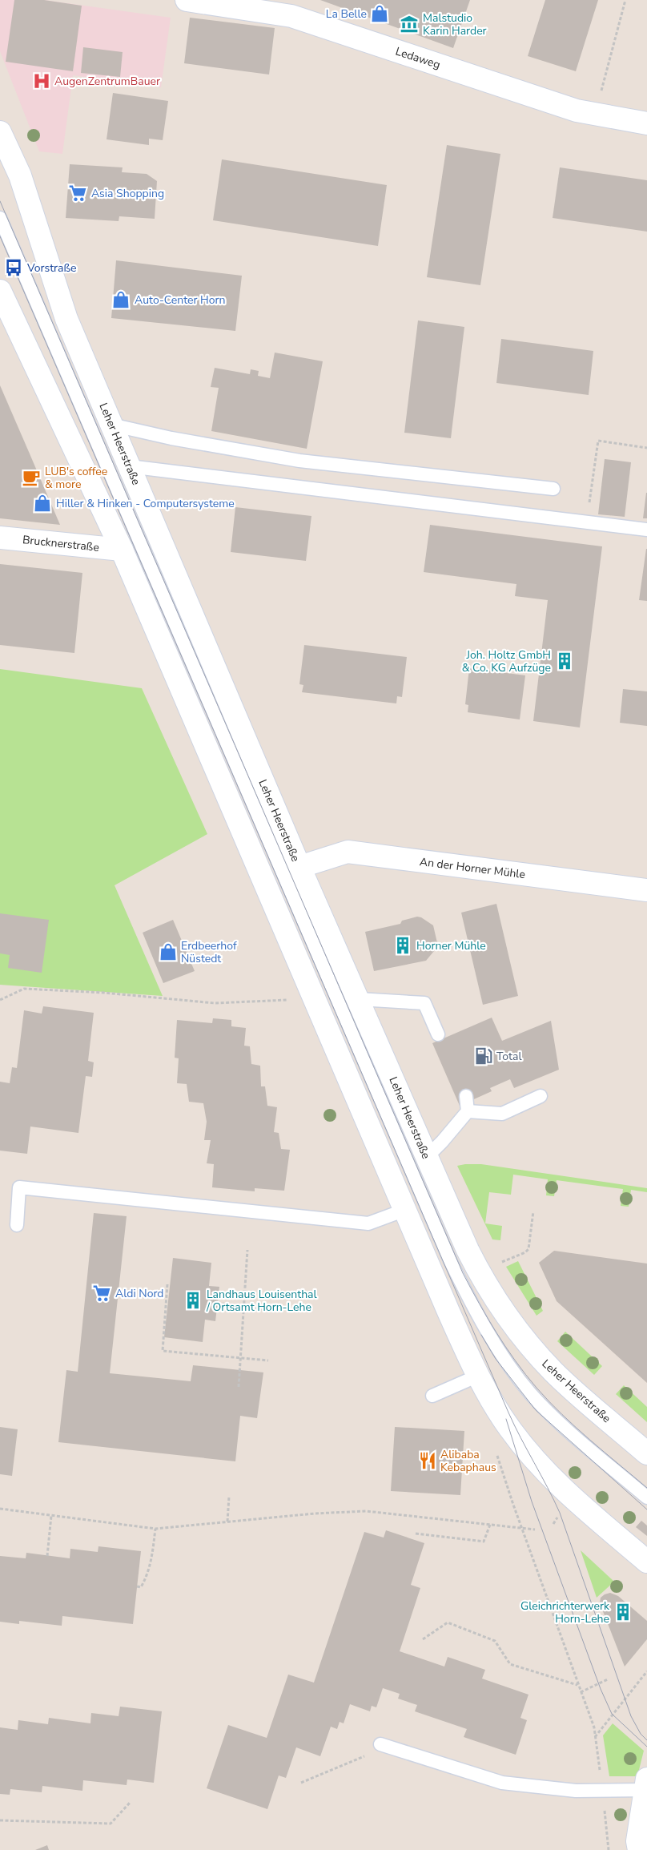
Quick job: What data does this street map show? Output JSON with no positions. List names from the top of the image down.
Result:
{
  "streets": {
    "main road": [
      "Ledaweg",
      "Leher Heerstraße",
      "Brucknerstraße",
      "An der Horner Mühle"
    ]
  },
  "crossings": [
    ["Leher Heerstraße", "An der Horner Mühle"]
  ],
  "places": {
    "shop": [
      "La Belle",
      "Auto-Center Horn",
      "Hiller & Hinken - Computersysteme",
      "Erdbeerhof Nüstedt"
    ],
    "museum": ["Malstudio Karin Harder"],
    "hospital": ["AugenZentrumBauer"],
    "supermarket": ["Asia Shopping", "Aldi Nord"],
    "bus stop": ["Vorstraße"],
    "cafe": ["LUB's coffee & more"],
    "building": [
      "Joh. Holtz GmbH & Co. KG Aufzüge",
      "Horner Mühle",
      "Landhaus Louisenthal / Ortsamt Horn-Lehe",
      "Gleichrichterwerk Horn-Lehe"
    ],
    "fuel station": ["Total"],
    "restaurant": ["Alibaba Kebaphaus"]
  }
}
